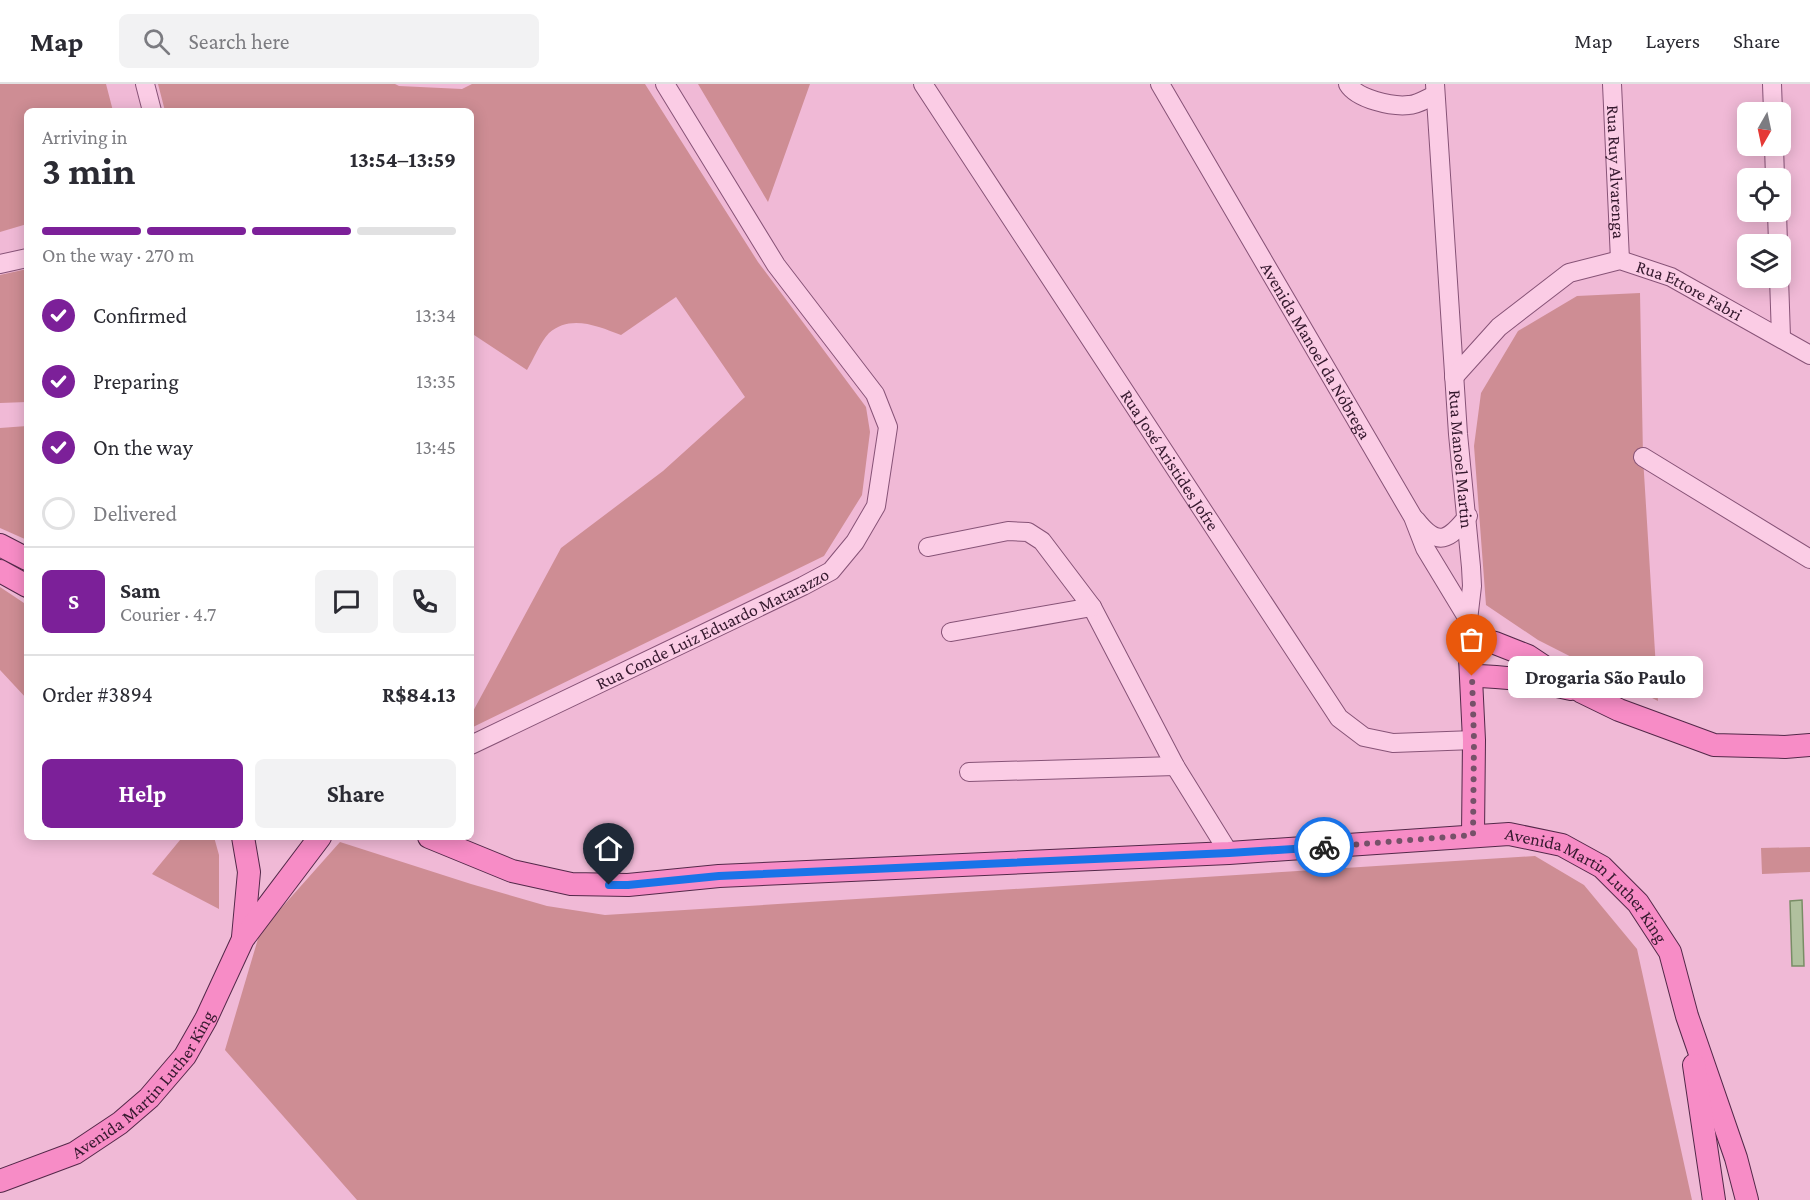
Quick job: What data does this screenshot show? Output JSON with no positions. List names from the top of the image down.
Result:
{
  "streets": {
    "main road": ["Rua Manoel Martin", "Avenida Martin Luther King"],
    "street": [
      "Rua Ruy Alvarenga",
      "Rua Ettore Fabri",
      "Avenida Manoel da Nóbrega",
      "Rua José Aristides Jofre",
      "Rua Conde Luiz Eduardo Matarazzo"
    ]
  },
  "crossings": [
    ["Rua Ruy Alvarenga", "Rua Ettore Fabri"],
    ["Rua Ettore Fabri", "Rua Manoel Martin"],
    ["Avenida Manoel da Nóbrega", "Rua Manoel Martin"],
    ["Rua José Aristides Jofre", "Rua Manoel Martin"],
    ["Rua Manoel Martin", "Avenida Martin Luther King"]
  ],
  "places": ["Drogaria São Paulo"],
  "north": "bottom",
  "page": {
    "header": "Map",
    "search": "Search here",
    "nav": ["Map", "Layers", "Share"],
    "heading": ["3 min", "Arriving in", "13:54–13:59"],
    "panel": [
      "Sam",
      "Courier · 4.7",
      "Order #3894",
      "R$84.13"
    ],
    "bar": "On the way · 270 m",
    "list": [
      ["Confirmed", "13:34"],
      ["Preparing", "13:35"],
      ["On the way", "13:45"],
      "Delivered"
    ],
    "round": "S",
    "bubble": "Drogaria São Paulo",
    "buttons": ["Help", "Share"]
  }
}
